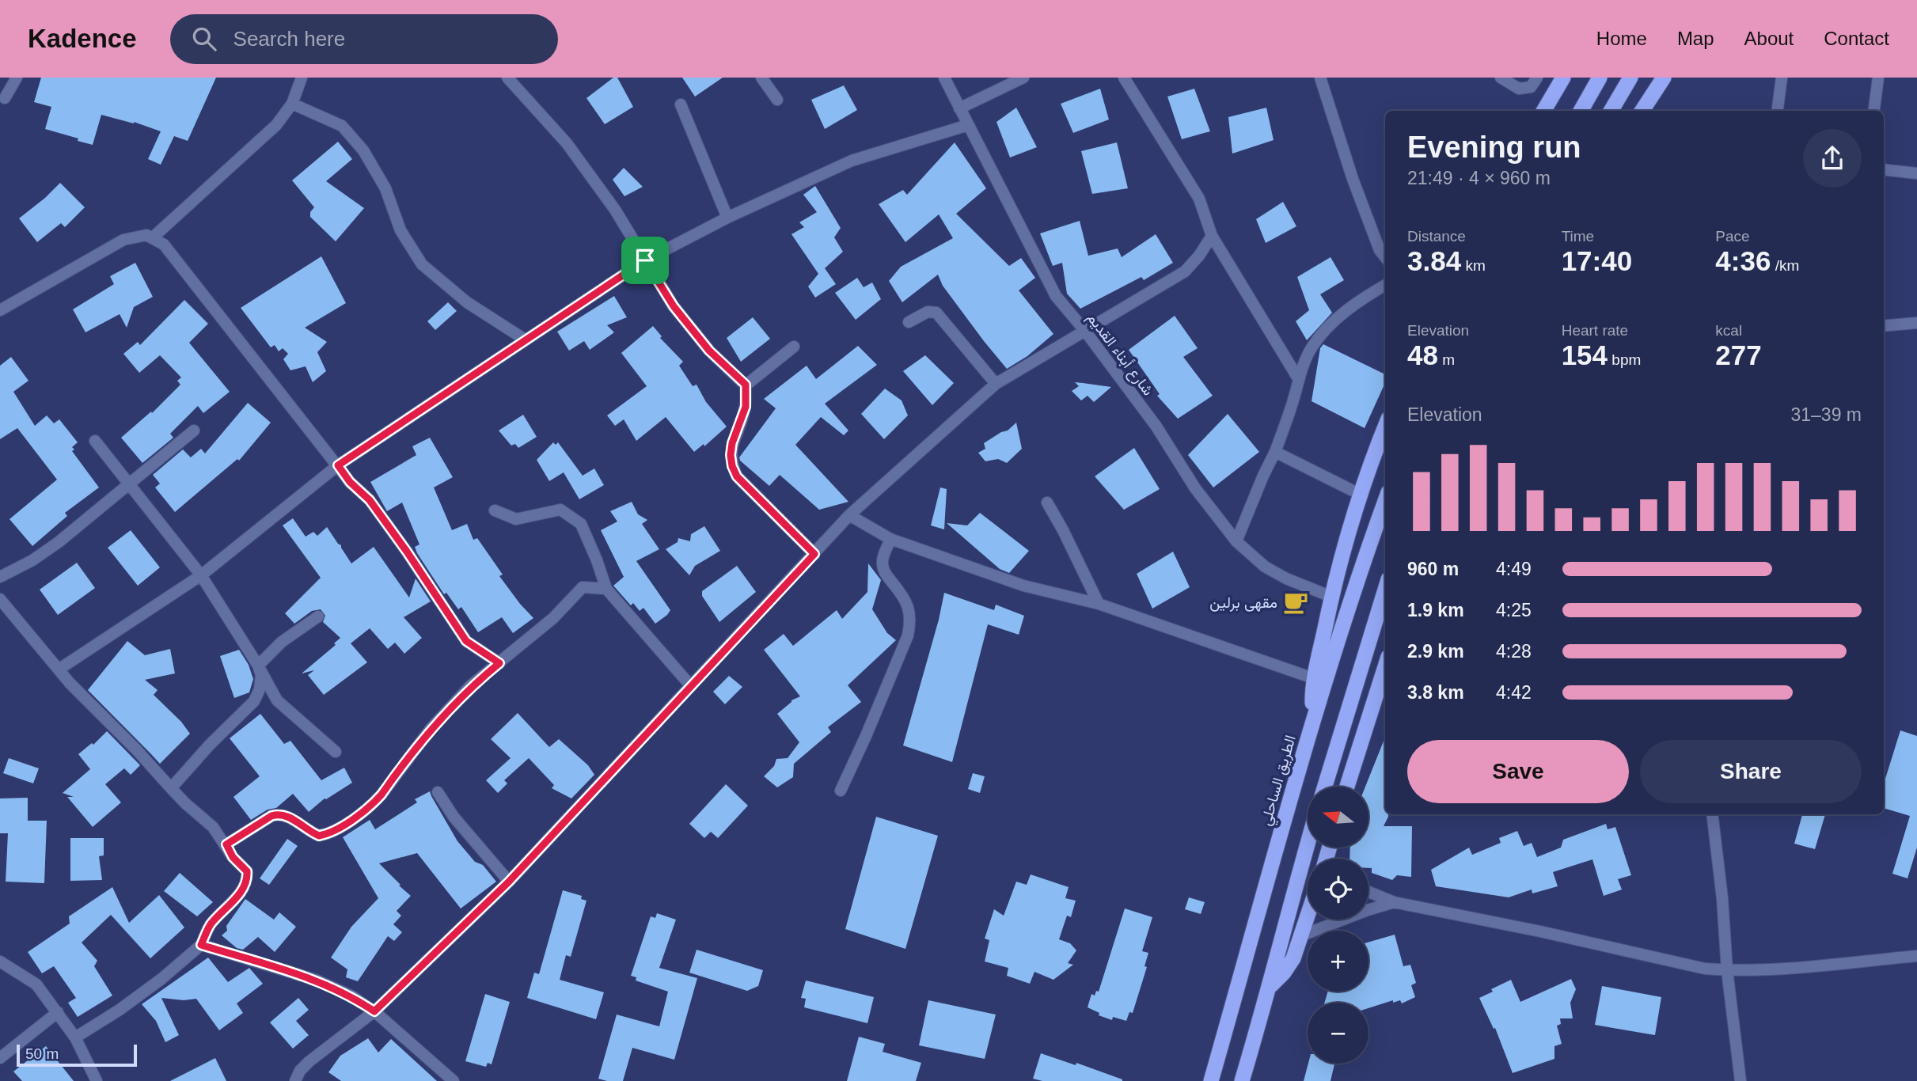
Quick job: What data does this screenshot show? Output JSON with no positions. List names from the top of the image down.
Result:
{
  "streets": {
    "highway": ["الطريق الساحلي"],
    "street": ["شارع أبناء القديم"]
  },
  "places": {
    "cafe": ["مقهى برلين"]
  },
  "scale_bar": "50 m",
  "north": "left",
  "page": {
    "header": "Kadence",
    "search": "Search here",
    "nav": [
      "Home",
      "Map",
      "About",
      "Contact"
    ],
    "heading": ["Evening run", "21:49 · 4 × 960 m"],
    "stats": [
      ["Distance", "3.84 km"],
      ["Time", "17:40"],
      ["Pace", "4:36 /km"],
      ["Elevation", "48 m"],
      ["Heart rate", "154 bpm"],
      ["kcal", "277"]
    ],
    "chart": ["Elevation", "31–39 m"],
    "list": [
      {
        "name": "960 m",
        "note": "4:49"
      },
      {
        "name": "1.9 km",
        "note": "4:25"
      },
      {
        "name": "2.9 km",
        "note": "4:28"
      },
      {
        "name": "3.8 km",
        "note": "4:42"
      }
    ],
    "buttons": ["Save", "Share"],
    "map_buttons": ["+", "−"],
    "scale": "50 m"
  }
}
